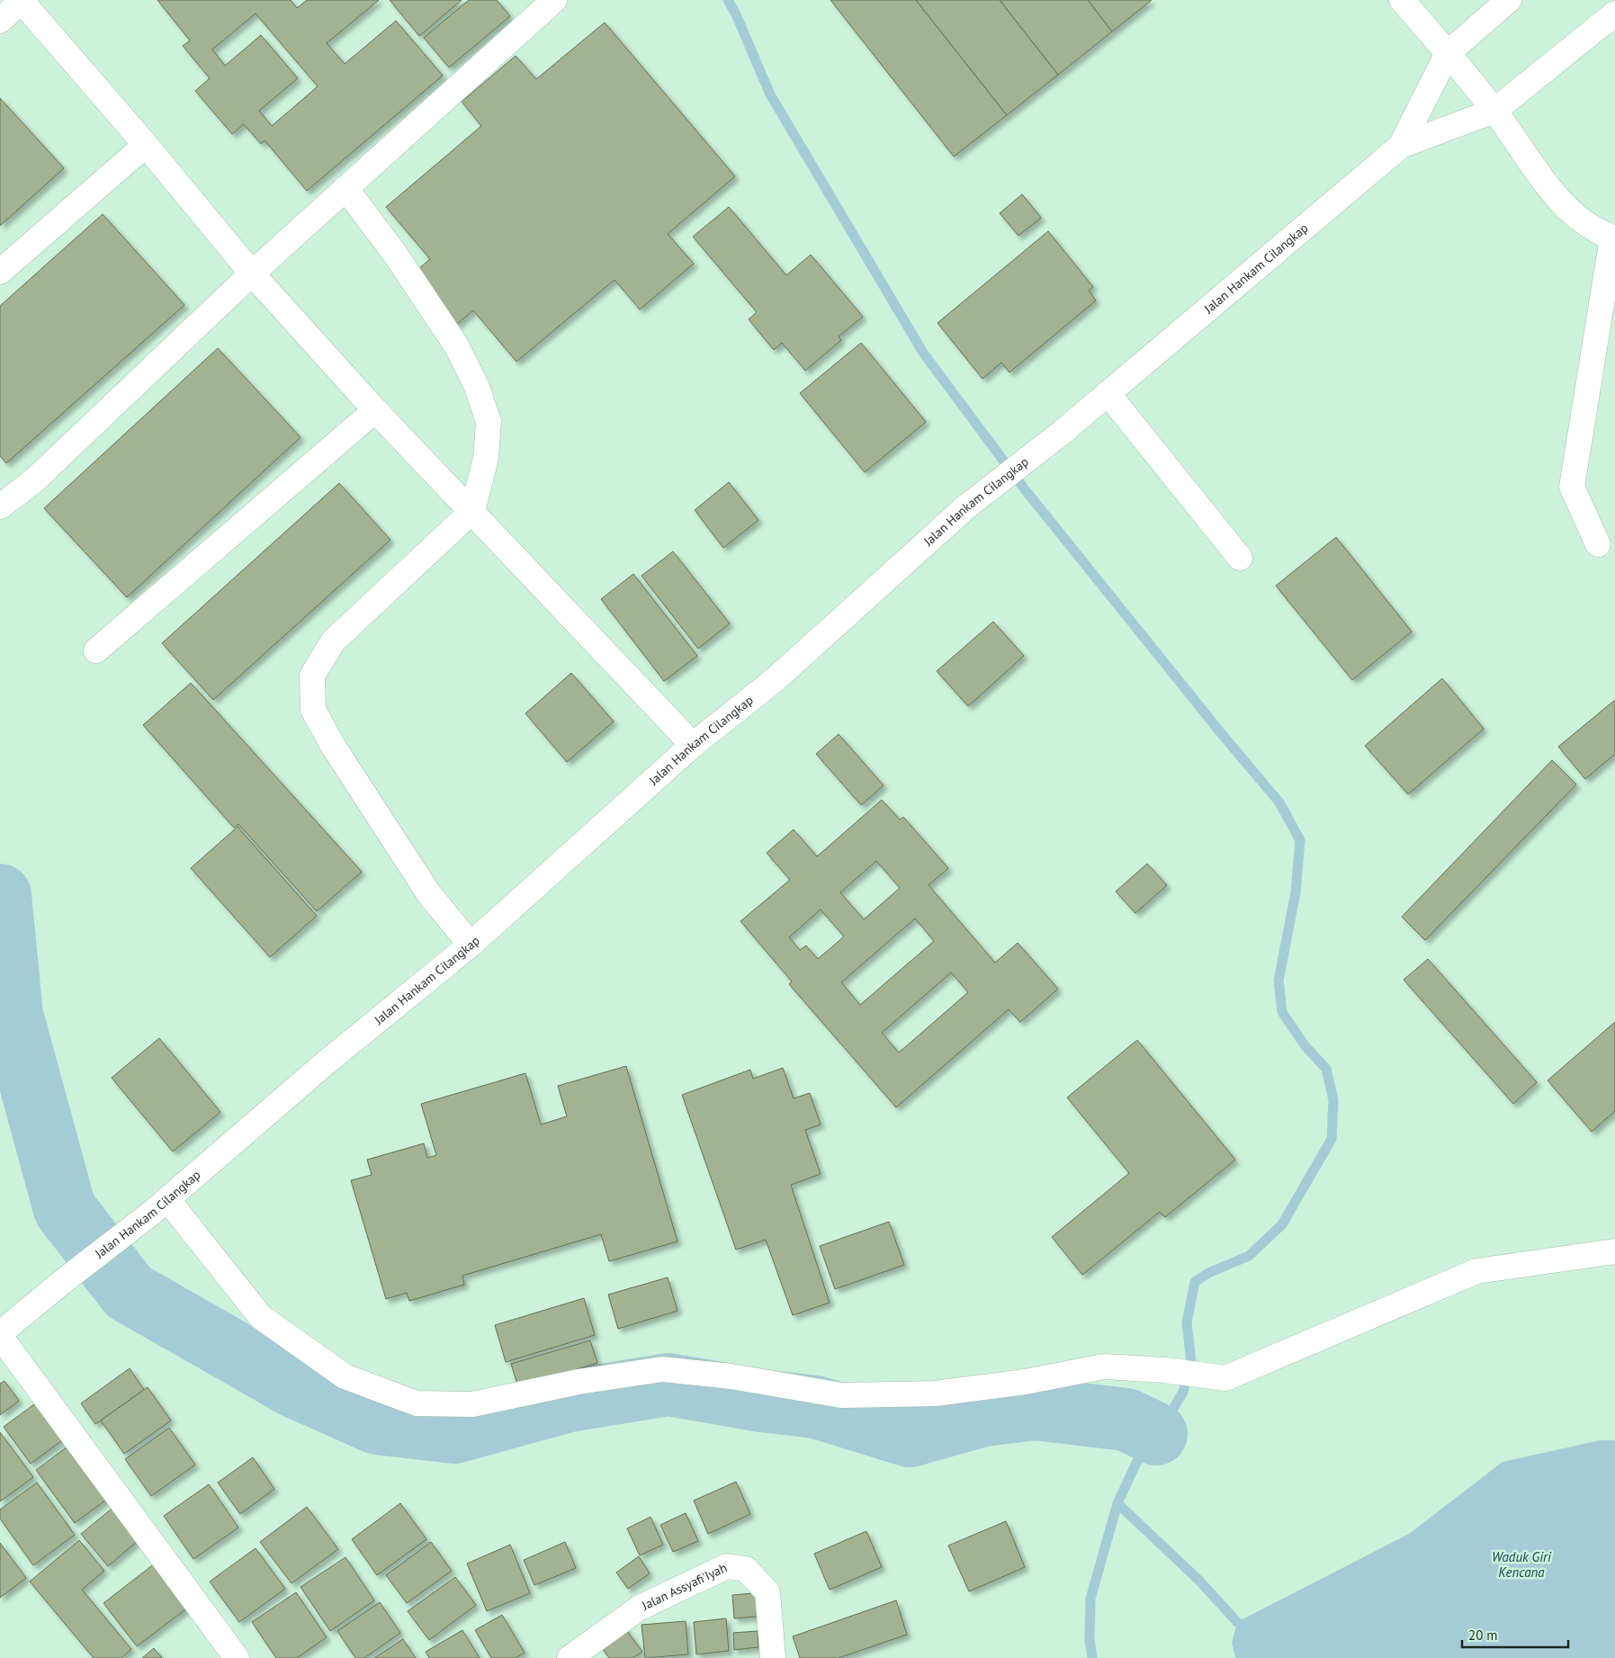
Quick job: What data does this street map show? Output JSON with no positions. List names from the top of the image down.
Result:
{
  "streets": {
    "street": ["Jalan Hankam Cilangkap", "Jalan Assyafi'Iyah"]
  },
  "water": ["Waduk Giri Kencana"],
  "scale_bar": "20 m"
}
